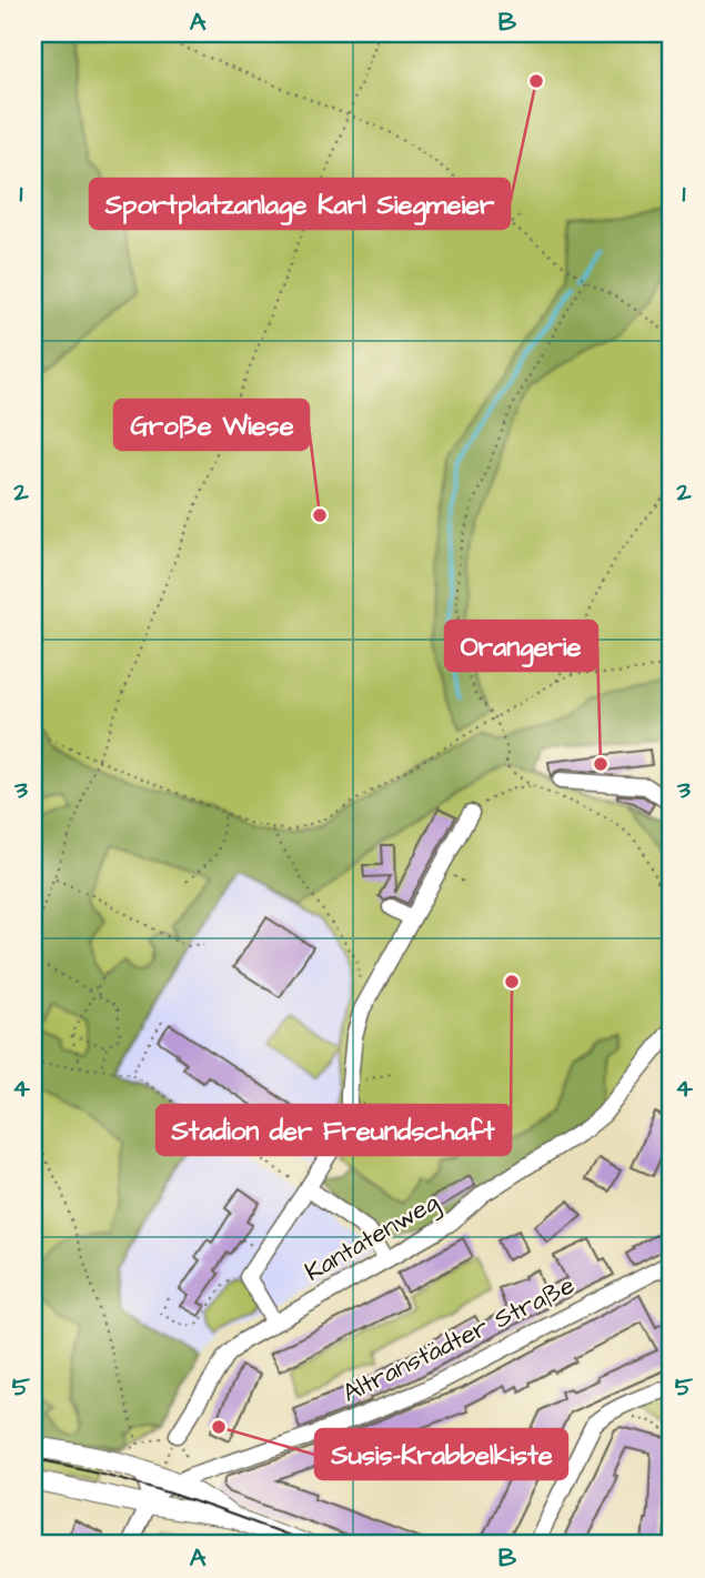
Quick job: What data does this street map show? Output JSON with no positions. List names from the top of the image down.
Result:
{
  "streets": {
    "street": ["Kantatenweg", "Altranstädter Straße"]
  },
  "places": [
    "Sportplatzanlage Karl Siegmeier",
    "Große Wiese",
    "Orangerie",
    "Stadion der Freundschaft",
    "Susis-Krabbelkiste"
  ],
  "grid": {
    "columns": ["A", "B"],
    "rows": [
      "1",
      "2",
      "3",
      "4",
      "5"
    ]
  }
}
